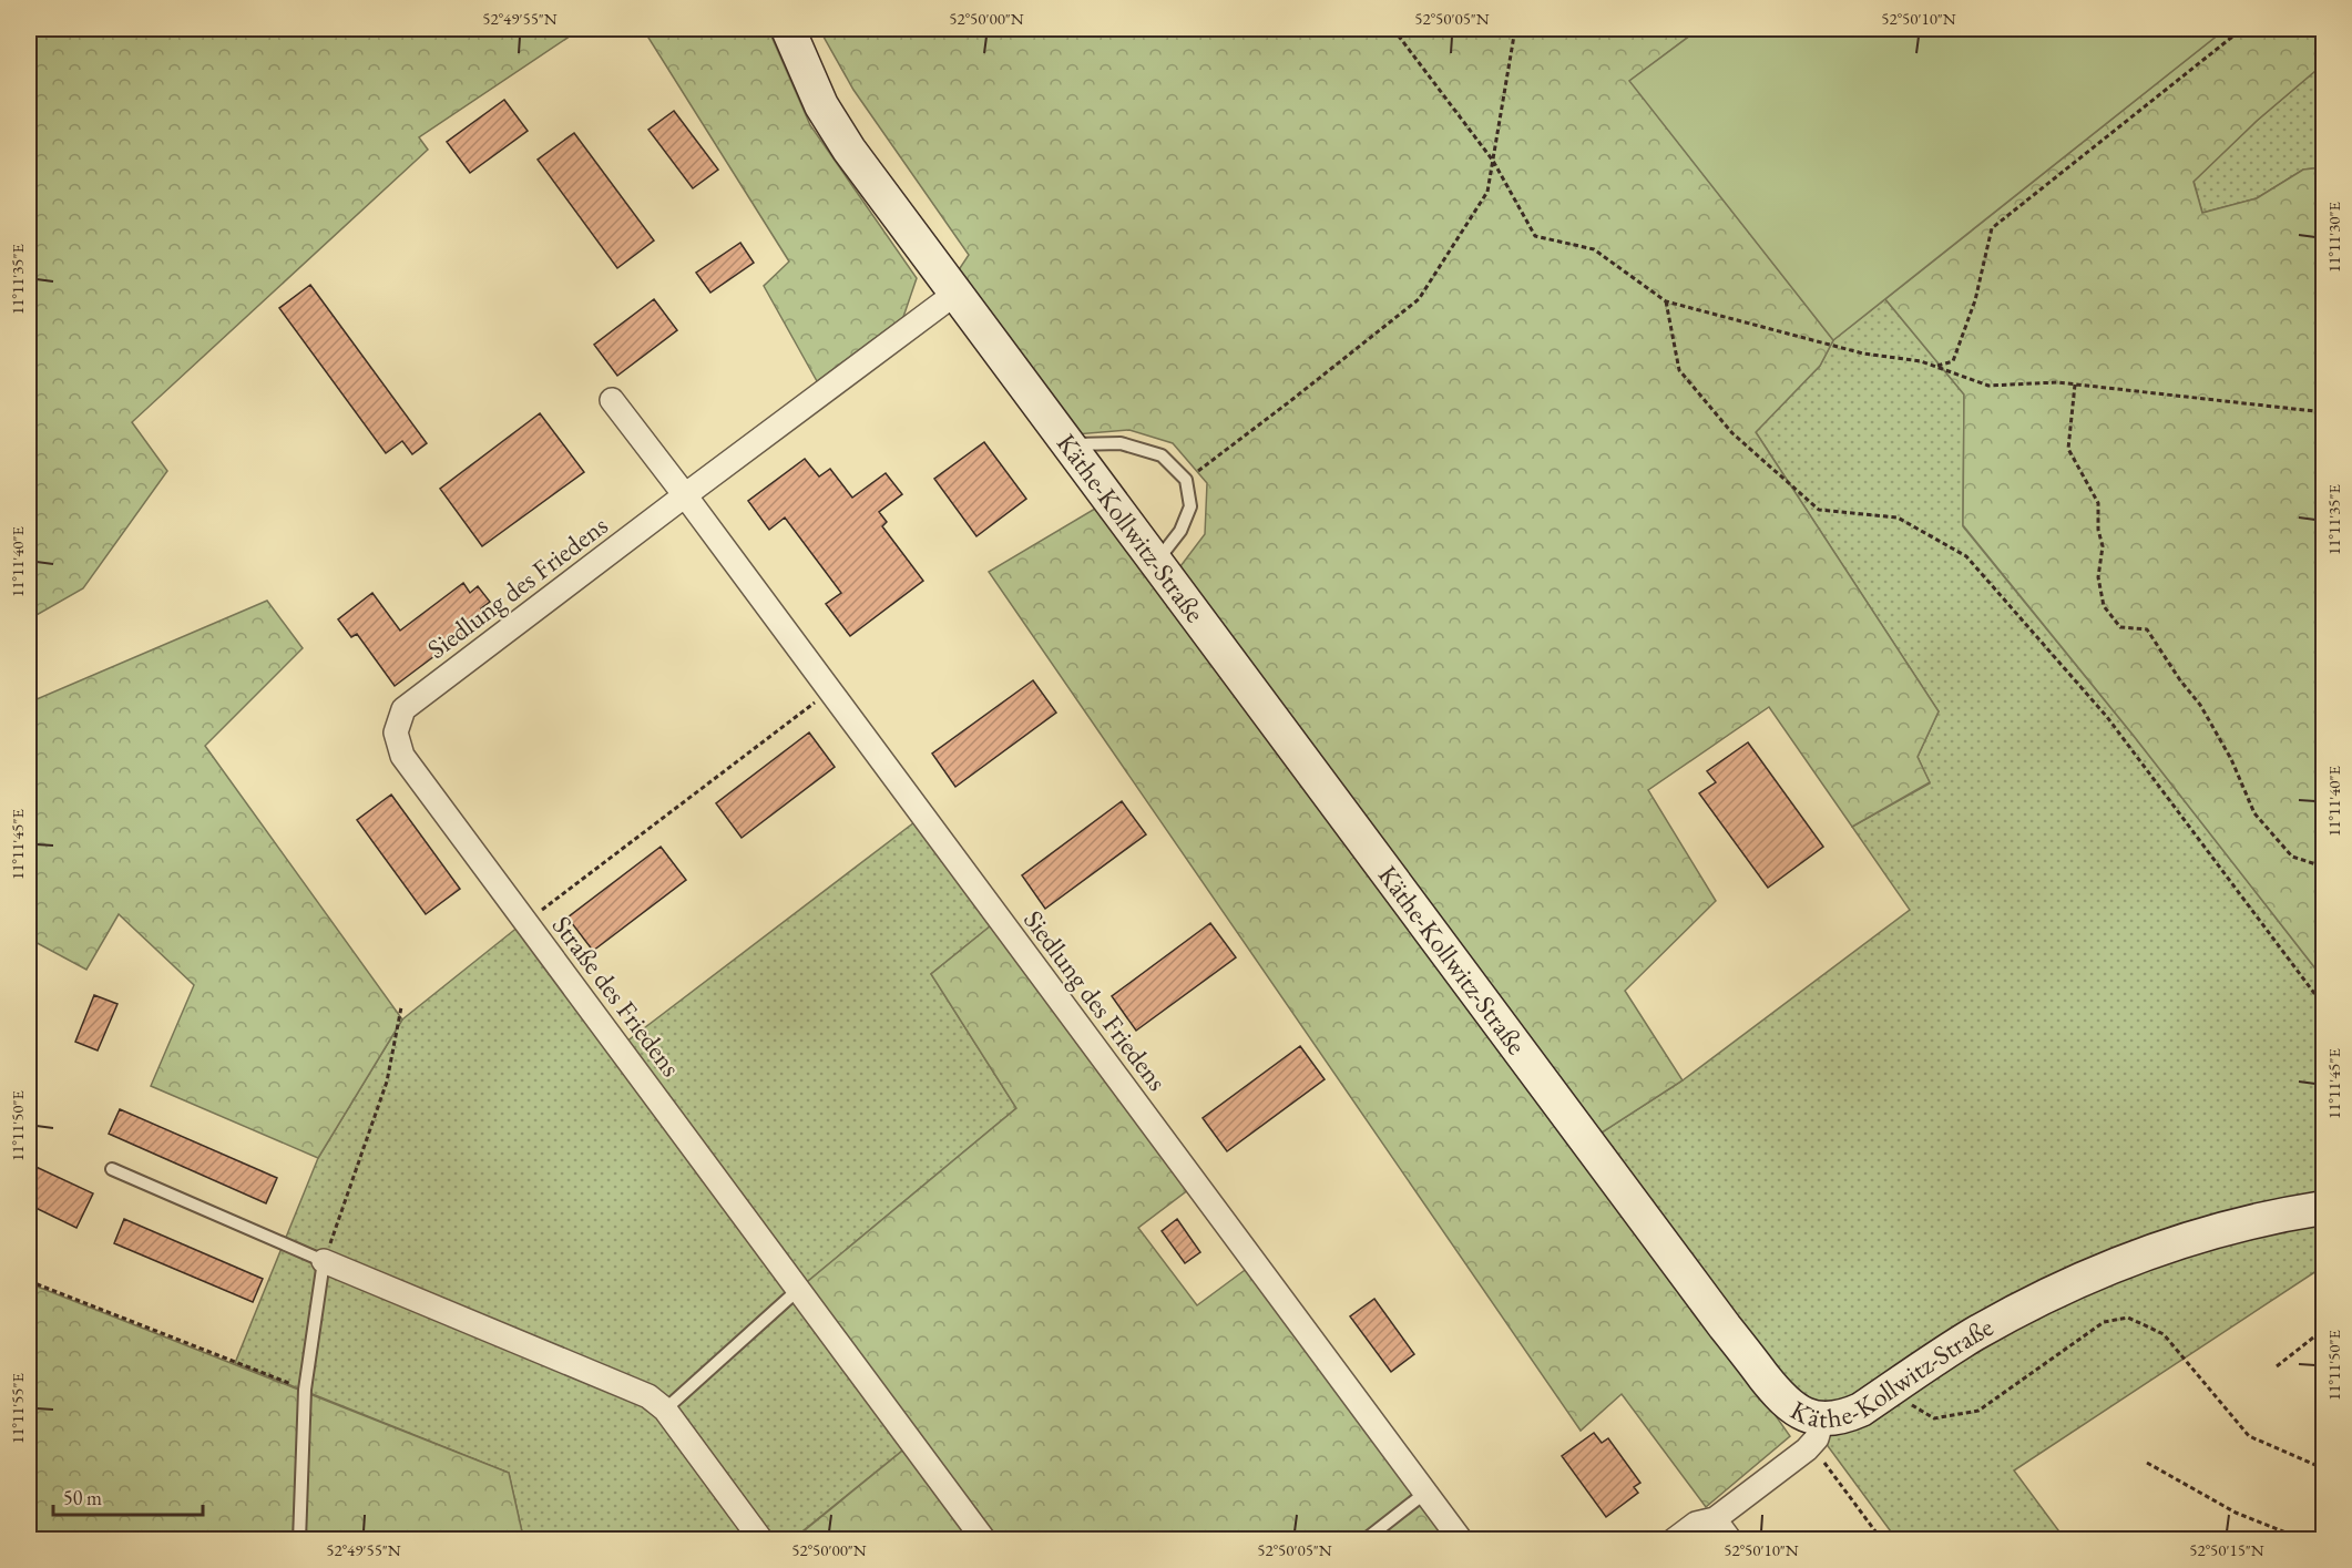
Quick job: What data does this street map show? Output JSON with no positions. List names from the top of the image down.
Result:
{
  "streets": {
    "main road": ["Käthe-Kollwitz-Straße"],
    "street": ["Siedlung des Friedens", "Straße des Friedens"]
  },
  "crossings": [
    ["Käthe-Kollwitz-Straße", "Siedlung des Friedens"],
    ["Siedlung des Friedens", "Straße des Friedens"]
  ],
  "scale_bar": "50 m",
  "coordinates": [
    "52°49'55\"N",
    "52°50'00\"N",
    "52°50'05\"N",
    "52°50'10\"N",
    "11°11'30\"E",
    "11°11'35\"E",
    "11°11'40\"E",
    "11°11'45\"E",
    "11°11'50\"E",
    "11°11'55\"E",
    "52°50'15\"N"
  ]
}
